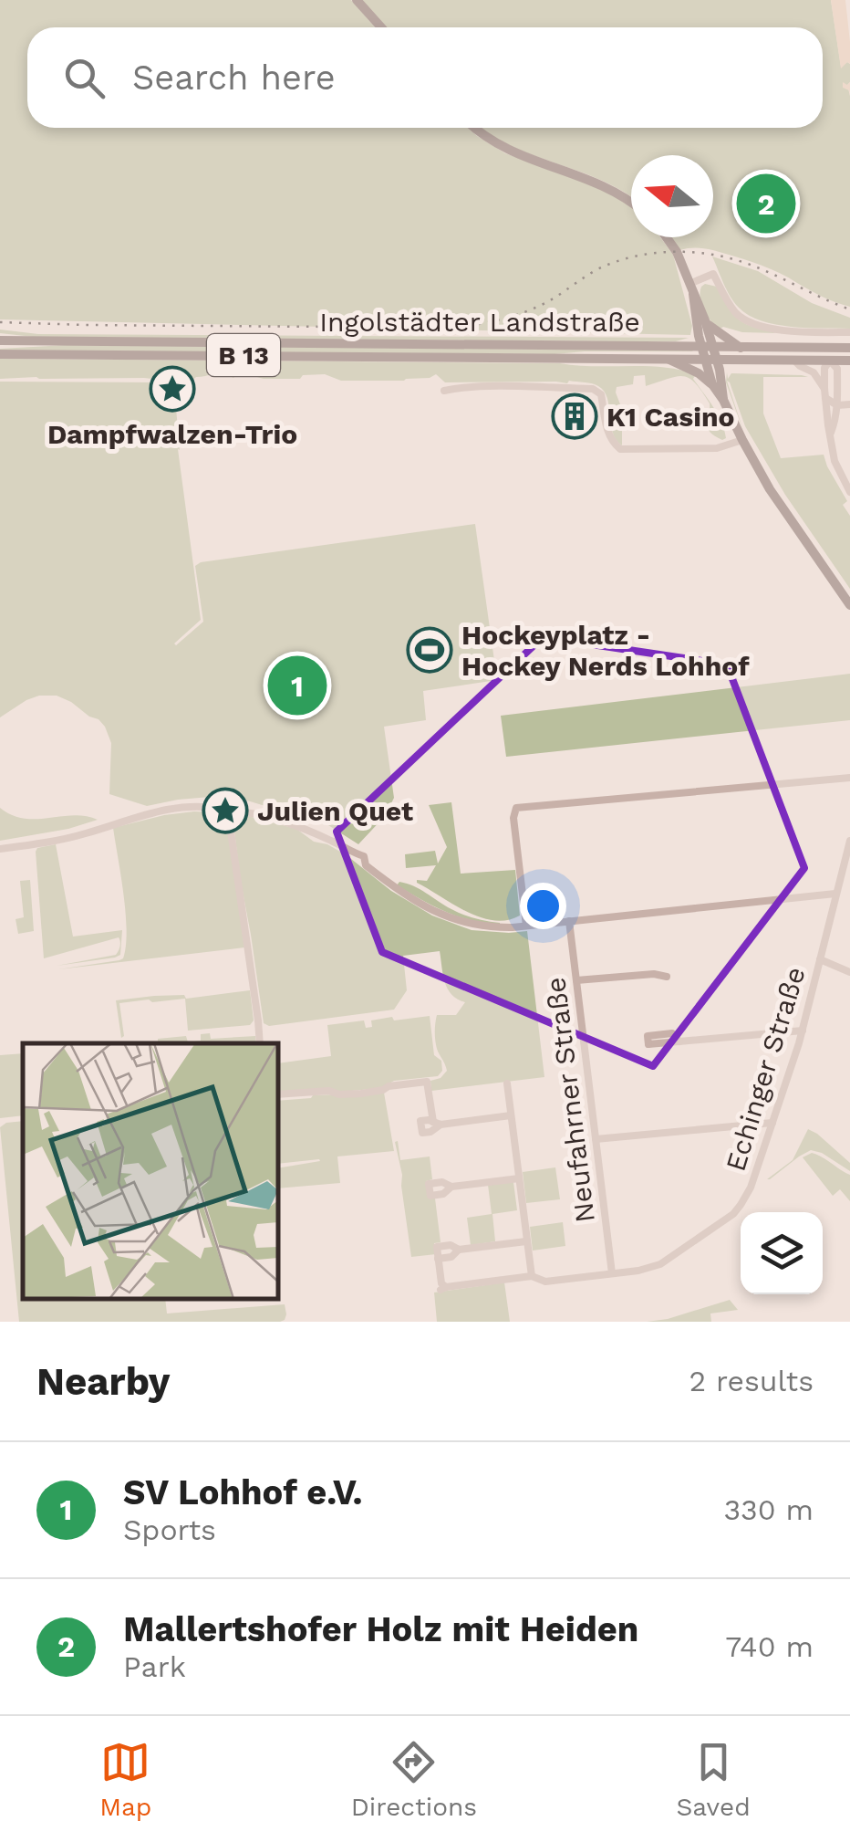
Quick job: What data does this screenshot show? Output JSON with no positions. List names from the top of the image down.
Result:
{
  "streets": {
    "main road": ["Ingolstädter Landstraße", "B 13"],
    "street": ["Echinger Straße", "Neufahrner Straße"]
  },
  "crossings": [
    ["Echinger Straße", "Neufahrner Straße"]
  ],
  "places": {
    "place": ["Dampfwalzen-Trio", "Julien Quet"],
    "building": ["K1 Casino"],
    "sports": ["Hockeyplatz - Hockey Nerds Lohhof"]
  },
  "north": "left",
  "page": {
    "search": "Search here",
    "pins": ["2", "1"],
    "heading": ["Nearby", "2 results"],
    "list": [
      {
        "mark": "1",
        "name": "SV Lohhof e.V.",
        "note": "Sports",
        "value": "330 m"
      },
      {
        "mark": "2",
        "name": "Mallertshofer Holz mit Heiden",
        "note": "Park",
        "value": "740 m"
      }
    ],
    "nav": ["Map", "Directions", "Saved"]
  }
}
